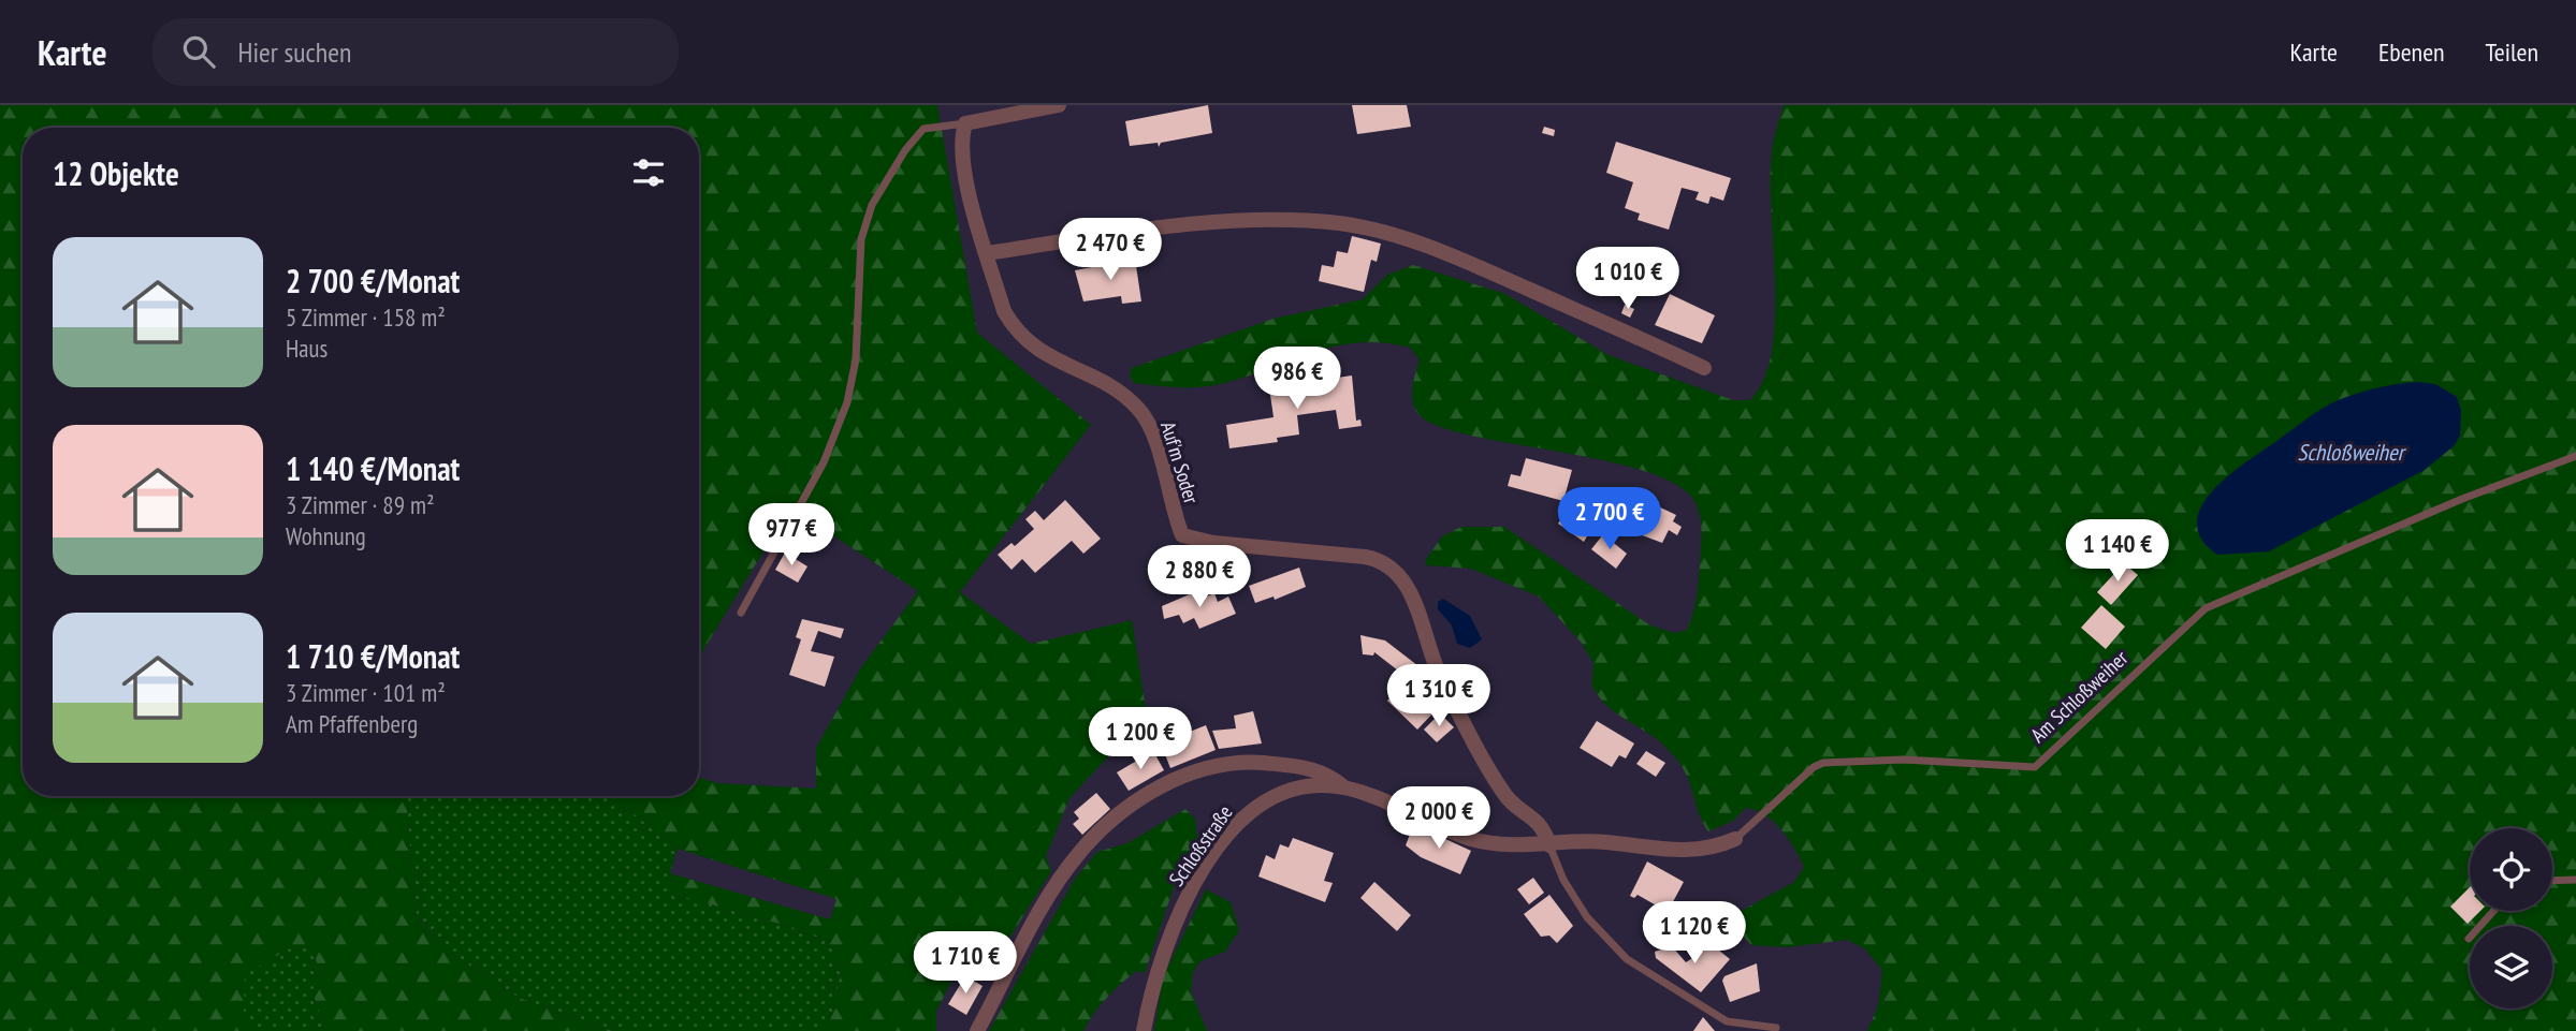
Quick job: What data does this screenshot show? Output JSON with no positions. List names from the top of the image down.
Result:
{
  "streets": {
    "street": ["Auf'm Soder", "Am Schloßweiher", "Schloßstraße"]
  },
  "crossings": [
    ["Auf'm Soder", "Am Schloßweiher"],
    ["Auf'm Soder", "Schloßstraße"],
    ["Am Schloßweiher", "Schloßstraße"]
  ],
  "water": ["Schloßweiher"],
  "page": {
    "header": "Karte",
    "search": "Hier suchen",
    "nav": ["Karte", "Ebenen", "Teilen"],
    "heading": "12 Objekte",
    "price": [
      "2 470 €",
      "1 010 €",
      "986 €",
      "2 700 €",
      "977 €",
      "1 140 €",
      "2 880 €",
      "1 310 €",
      "1 200 €",
      "2 000 €",
      "1 120 €",
      "1 710 €"
    ],
    "list": [
      {
        "name": "2 700 €/Monat",
        "note": "5 Zimmer · 158 m² · Haus"
      },
      {
        "name": "1 140 €/Monat",
        "note": "3 Zimmer · 89 m² · Wohnung"
      },
      {
        "name": "1 710 €/Monat",
        "note": "3 Zimmer · 101 m² · Am Pfaffenberg"
      }
    ]
  }
}
